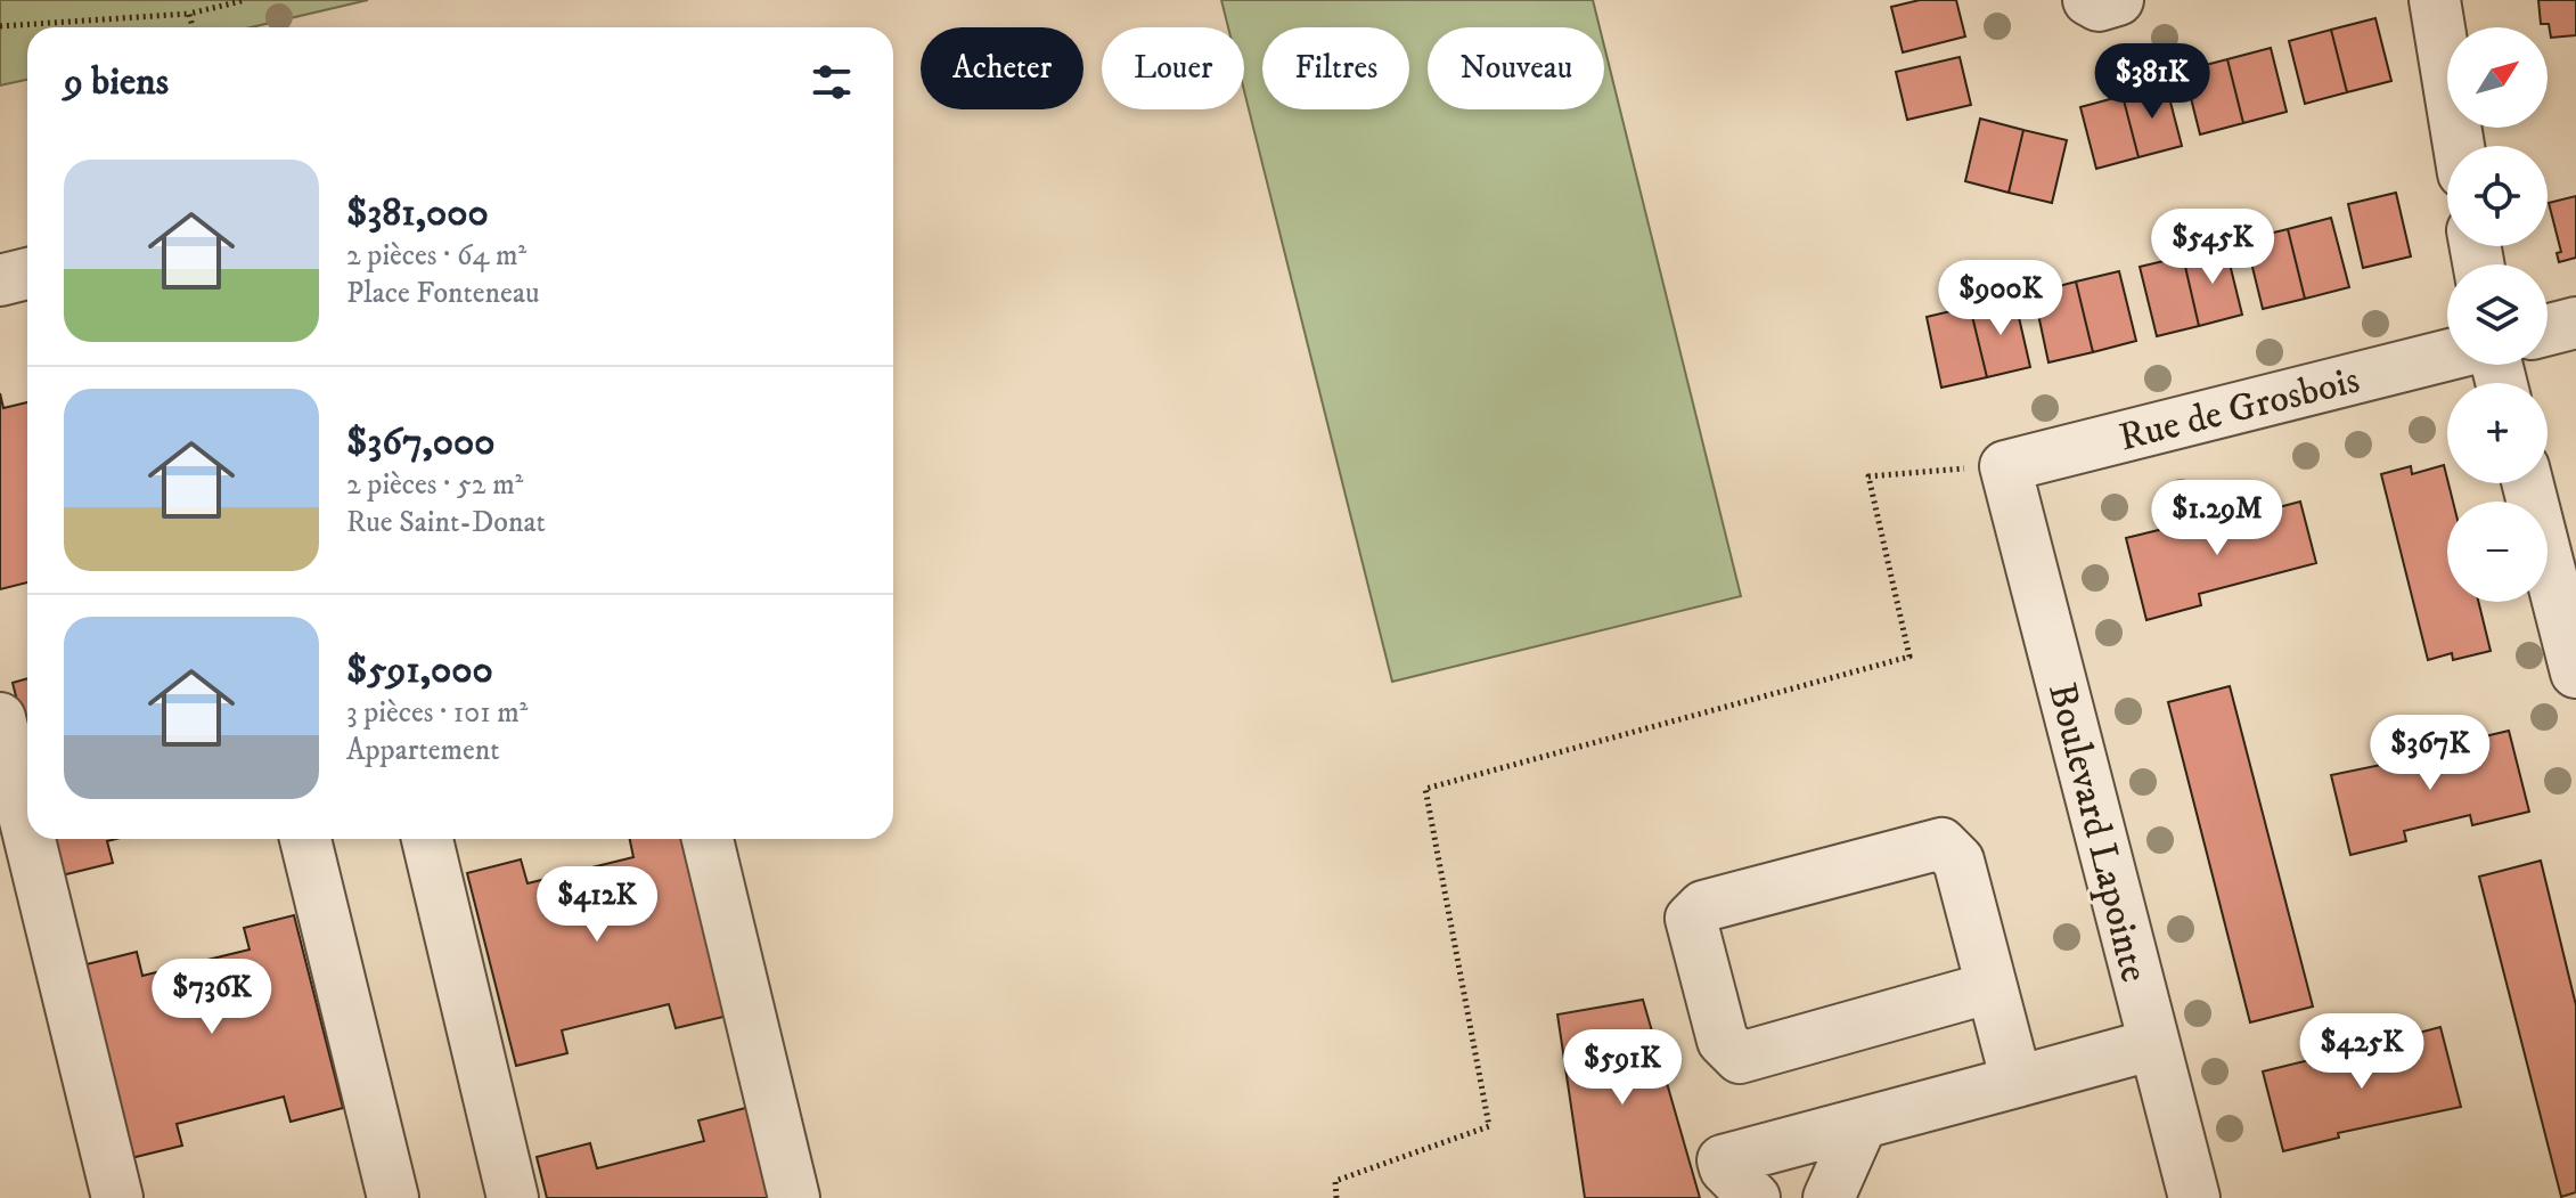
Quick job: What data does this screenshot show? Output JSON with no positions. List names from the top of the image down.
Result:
{
  "streets": {
    "street": ["Rue de Grosbois", "Boulevard Lapointe"]
  },
  "crossings": [
    ["Rue de Grosbois", "Boulevard Lapointe"]
  ],
  "north": "top right",
  "page": {
    "map_buttons": ["+", "−"],
    "chip": [
      "Acheter",
      "Louer",
      "Filtres",
      "Nouveau"
    ],
    "heading": "9 biens",
    "price": [
      "$381K",
      "$545K",
      "$900K",
      "$1.29M",
      "$367K",
      "$412K",
      "$736K",
      "$425K",
      "$591K"
    ],
    "list": [
      {
        "name": "$381,000",
        "note": "2 pièces · 64 m² · Place Fonteneau"
      },
      {
        "name": "$367,000",
        "note": "2 pièces · 52 m² · Rue Saint-Donat"
      },
      {
        "name": "$591,000",
        "note": "3 pièces · 101 m² · Appartement"
      }
    ]
  }
}
